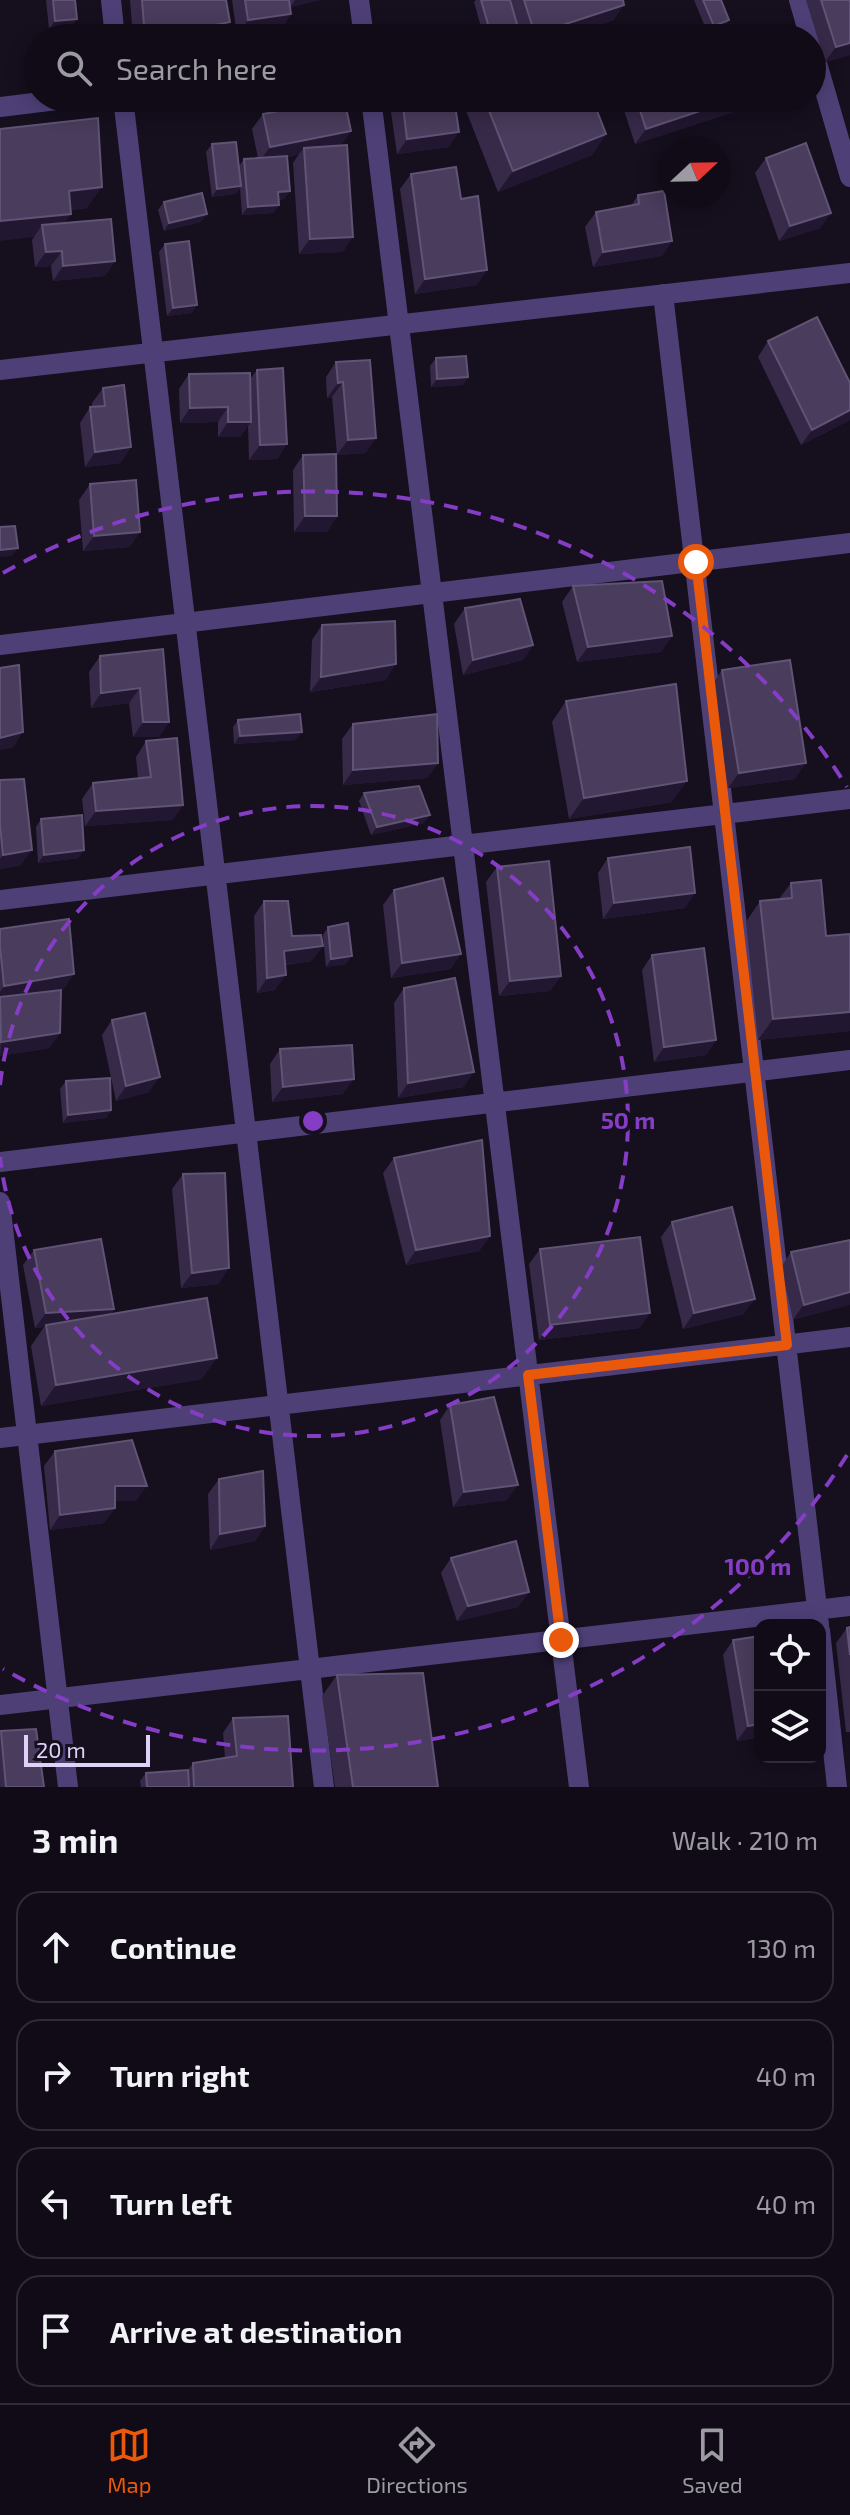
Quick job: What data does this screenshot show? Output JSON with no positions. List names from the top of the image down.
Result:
{
  "scale_bar": "20 m",
  "north": "right",
  "page": {
    "search": "Search here",
    "scale": "20 m",
    "heading": ["3 min", "Walk · 210 m"],
    "list": [
      ["Continue", "130 m"],
      ["Turn right", "40 m"],
      ["Turn left", "40 m"],
      "Arrive at destination"
    ],
    "nav": ["Map", "Directions", "Saved"]
  },
  "rings": ["50 m", "100 m"]
}
